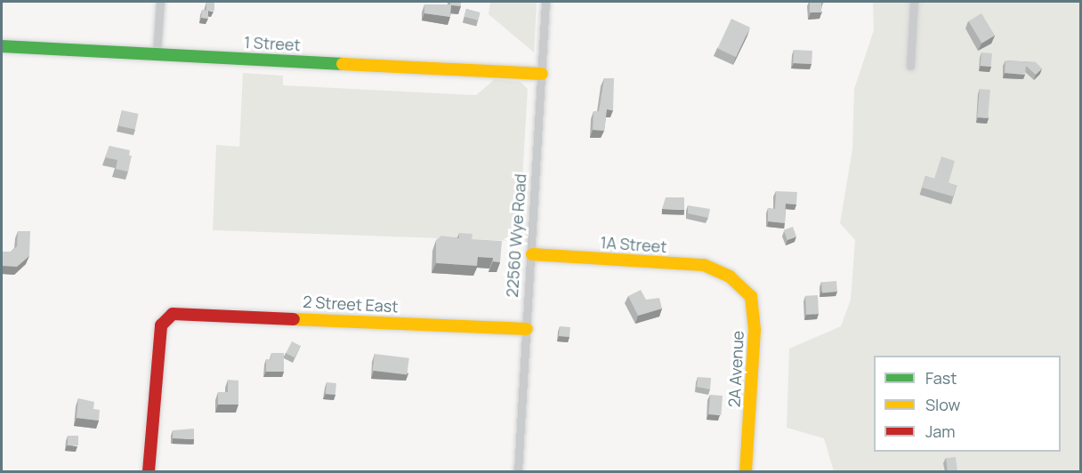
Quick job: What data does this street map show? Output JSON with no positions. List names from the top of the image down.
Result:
{
  "streets": {
    "street": [
      "1 Street",
      "22560 Wye Road",
      "1A Street",
      "2 Street East",
      "2A Avenue"
    ]
  },
  "crossings": [
    ["1 Street", "22560 Wye Road"],
    ["22560 Wye Road", "1A Street"],
    ["22560 Wye Road", "2 Street East"],
    ["1A Street", "2A Avenue"]
  ],
  "legend": ["Fast", "Slow", "Jam"]
}
